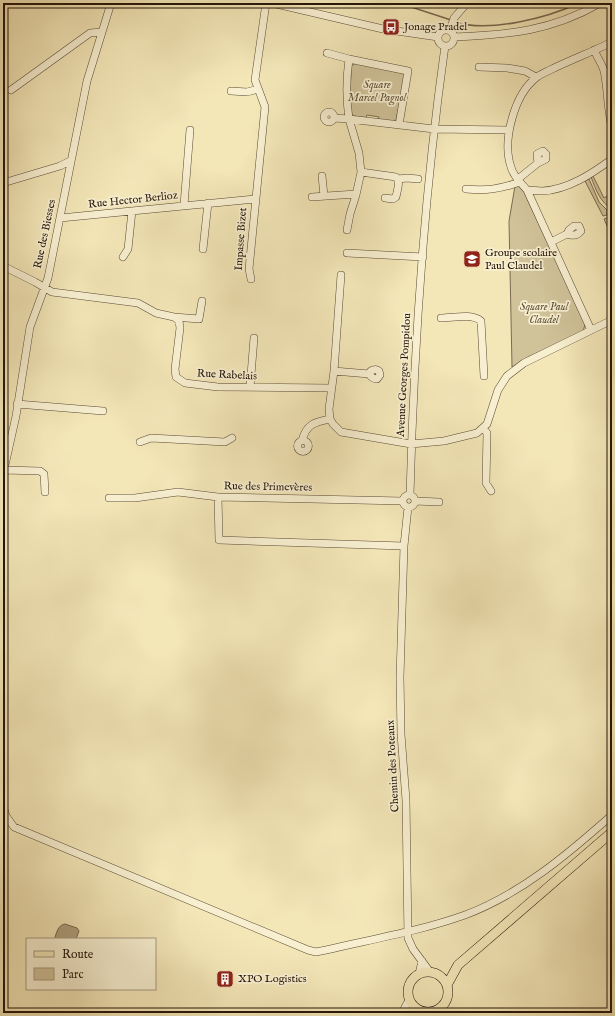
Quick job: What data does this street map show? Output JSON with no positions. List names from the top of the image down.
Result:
{
  "streets": {
    "street": [
      "Rue Hector Berlioz",
      "Rue des Biesses",
      "Impasse Bizet",
      "Rue Rabelais",
      "Avenue Georges Pompidou",
      "Rue des Primevères",
      "Chemin des Poteaux"
    ]
  },
  "crossings": [
    ["Rue Hector Berlioz", "Rue des Biesses"],
    ["Rue Hector Berlioz", "Impasse Bizet"],
    ["Rue des Primevères", "Chemin des Poteaux"]
  ],
  "parks": ["Square Marcel Pagnol", "Square Paul Claudel"],
  "places": {
    "bus stop": ["Jonage Pradel"],
    "school or university": ["Groupe scolaire Paul Claudel"],
    "building": ["XPO Logistics"]
  },
  "legend": ["Route", "Parc"]
}
